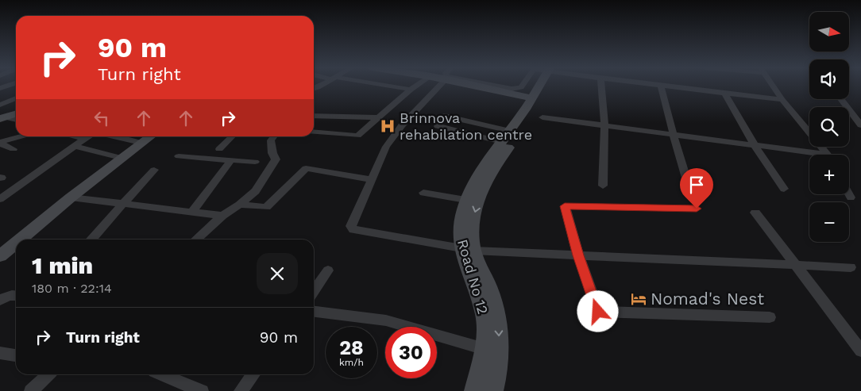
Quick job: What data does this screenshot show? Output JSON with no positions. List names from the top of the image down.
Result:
{
  "streets": {
    "main road": ["Road No 12"]
  },
  "places": {
    "hospital": ["Brinnova rehabilation centre"],
    "hotel": ["Nomad's Nest"]
  },
  "north": "right",
  "page": {
    "map_buttons": ["+", "−"],
    "turn": ["90 m", "Turn right"],
    "heading": ["1 min", "180 m · 22:14"],
    "list": [
      {
        "name": "Turn right",
        "value": "90 m"
      }
    ],
    "speed": "28 km/h",
    "limit": "30"
  }
}
